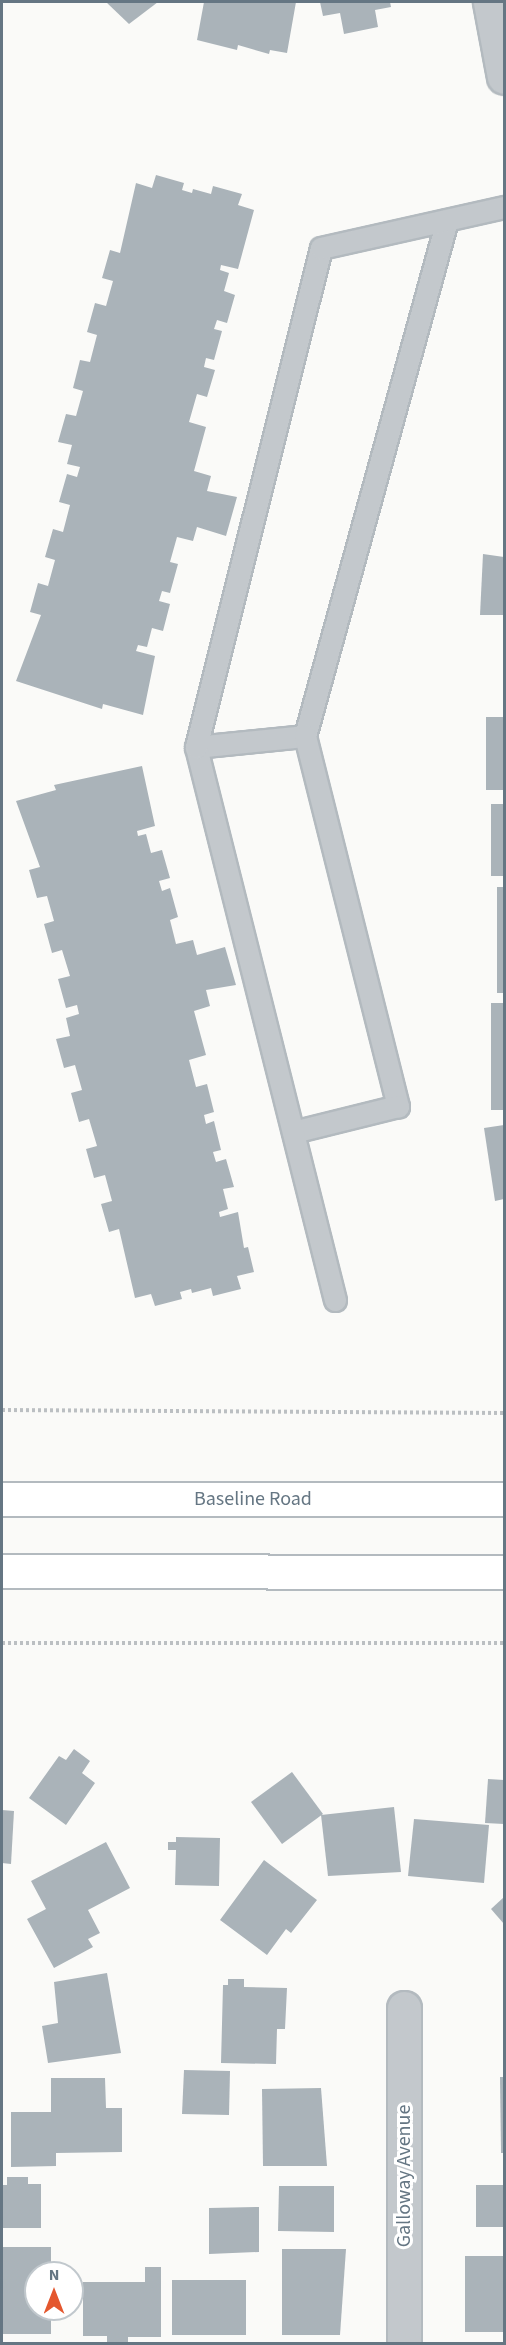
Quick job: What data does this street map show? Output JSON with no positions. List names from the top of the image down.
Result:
{
  "streets": {
    "main road": ["Baseline Road"],
    "street": ["Galloway Avenue"]
  },
  "north": "top"
}
